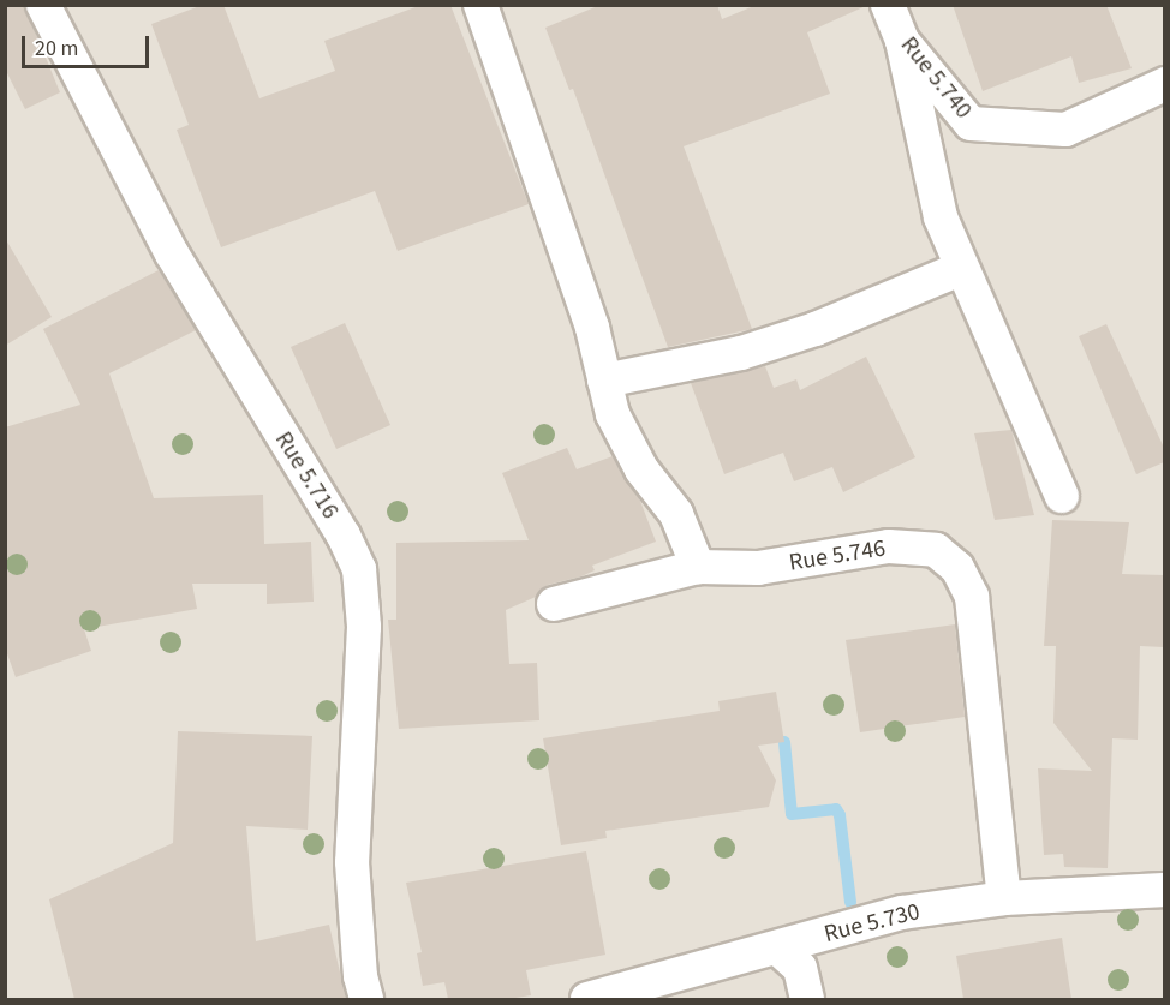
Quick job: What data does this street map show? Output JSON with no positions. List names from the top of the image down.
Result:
{
  "streets": {
    "street": [
      "Rue 5.740",
      "Rue 5.716",
      "Rue 5.746",
      "Rue 5.730"
    ]
  },
  "crossings": [
    ["Rue 5.746", "Rue 5.730"]
  ],
  "scale_bar": "20 m"
}
